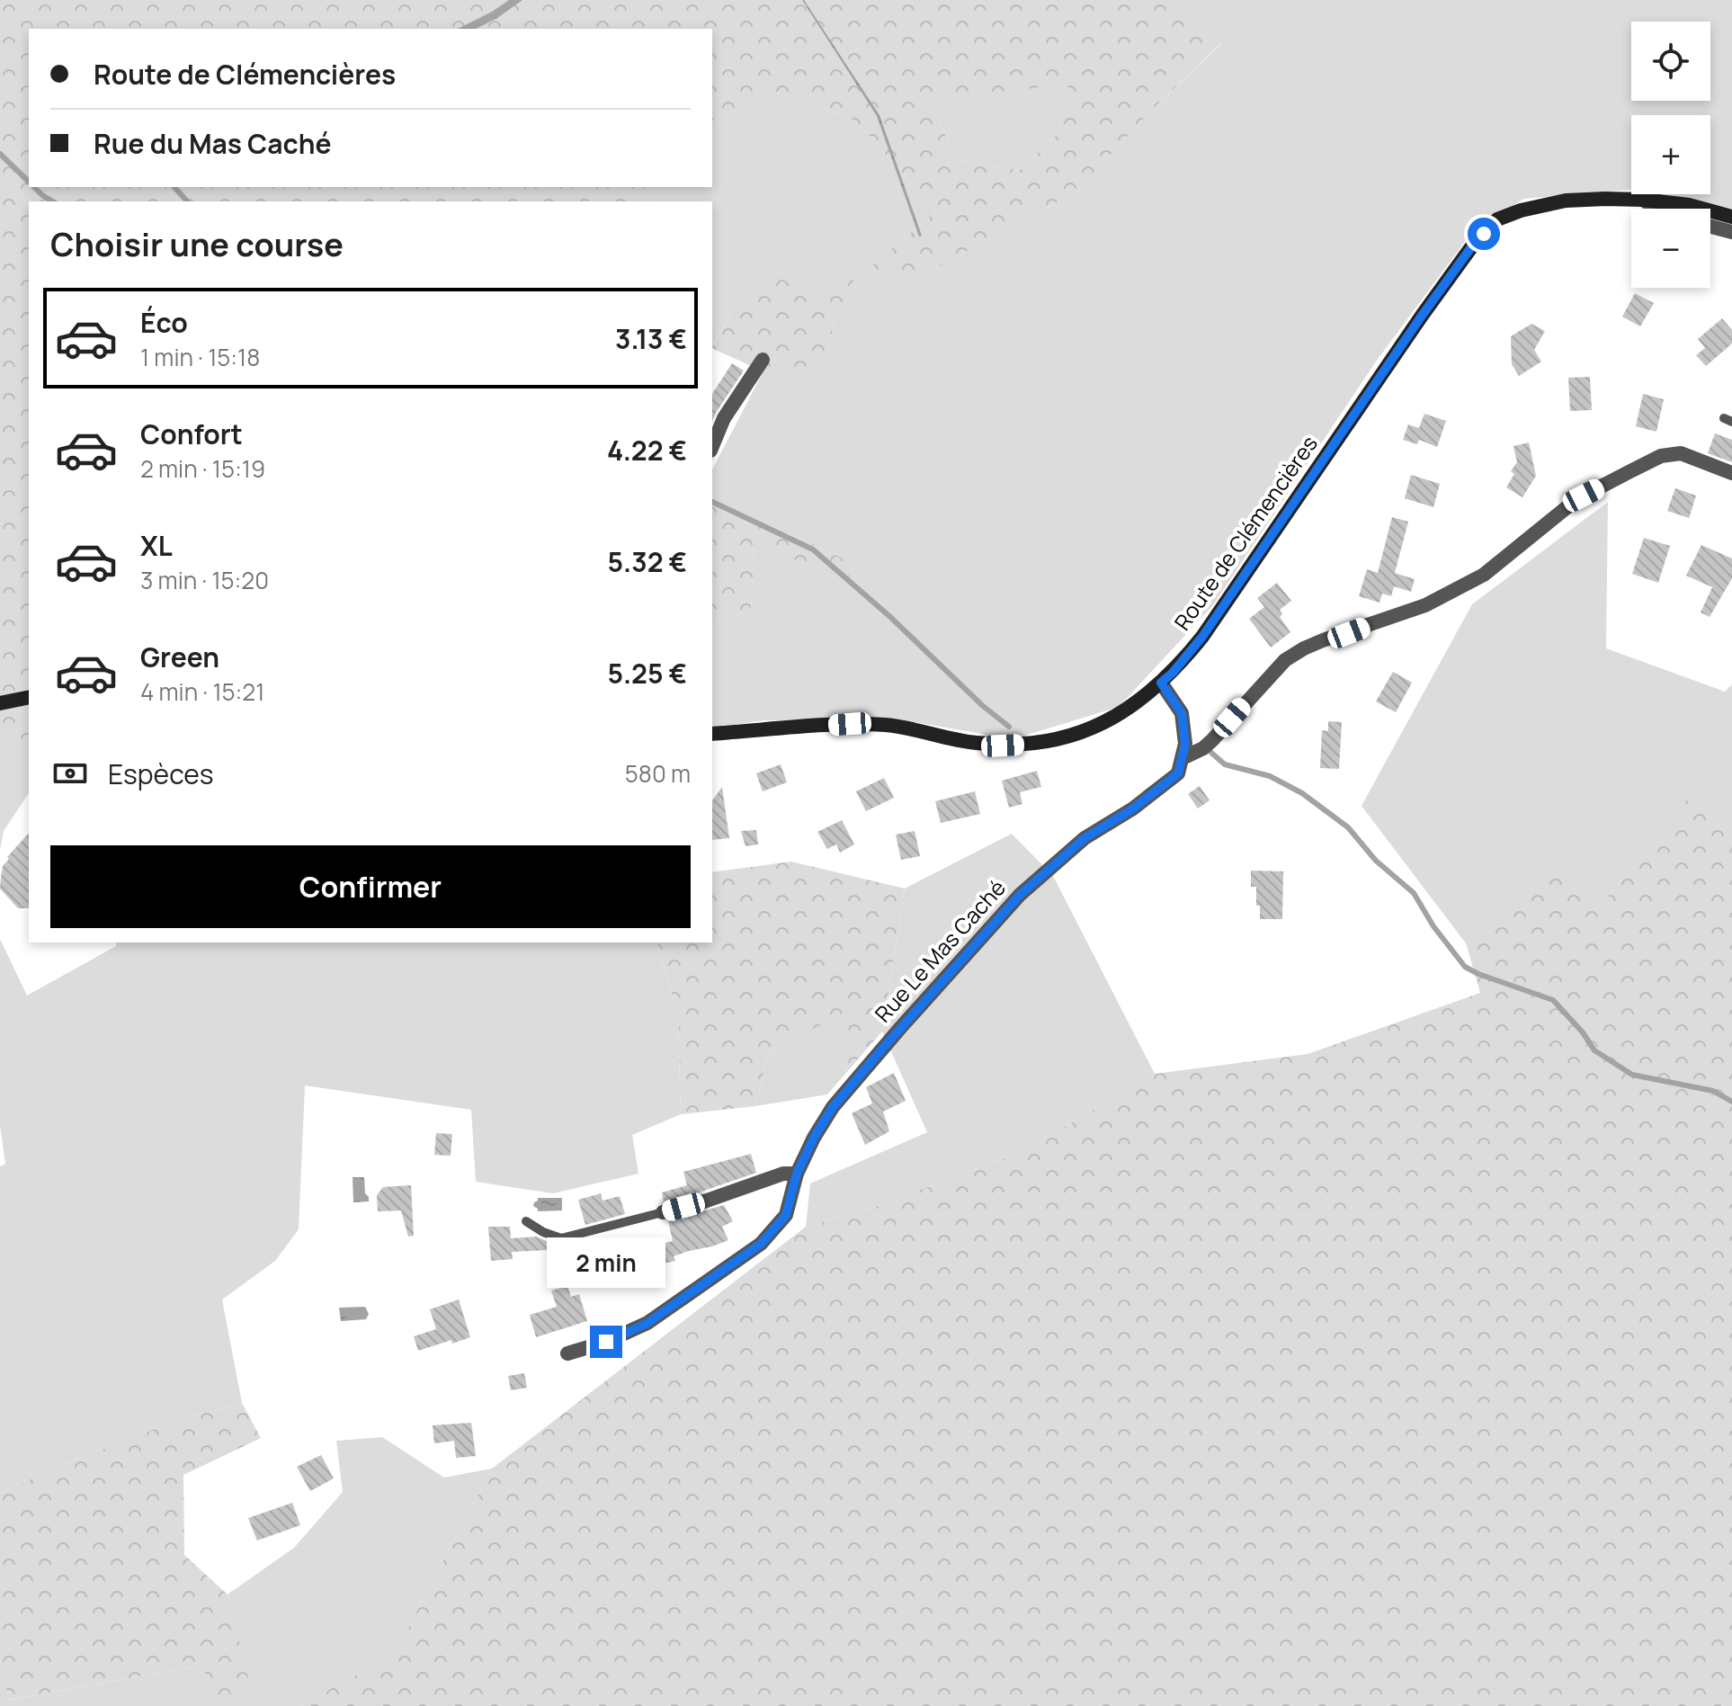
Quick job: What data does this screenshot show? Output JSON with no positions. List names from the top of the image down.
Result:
{
  "streets": {
    "street": ["Route de Clémencières", "Rue Le Mas Caché"]
  },
  "page": {
    "map_buttons": ["+", "−"],
    "banner": ["Route de Clémencières", "Rue du Mas Caché"],
    "heading": "Choisir une course",
    "list": [
      {
        "name": "Éco",
        "note": "1 min · 15:18",
        "value": "3.13 €"
      },
      {
        "name": "Confort",
        "note": "2 min · 15:19",
        "value": "4.22 €"
      },
      {
        "name": "XL",
        "note": "3 min · 15:20",
        "value": "5.32 €"
      },
      {
        "name": "Green",
        "note": "4 min · 15:21",
        "value": "5.25 €"
      }
    ],
    "pay": ["Espèces", "580 m"],
    "buttons": "Confirmer",
    "bubble": "2 min"
  }
}
